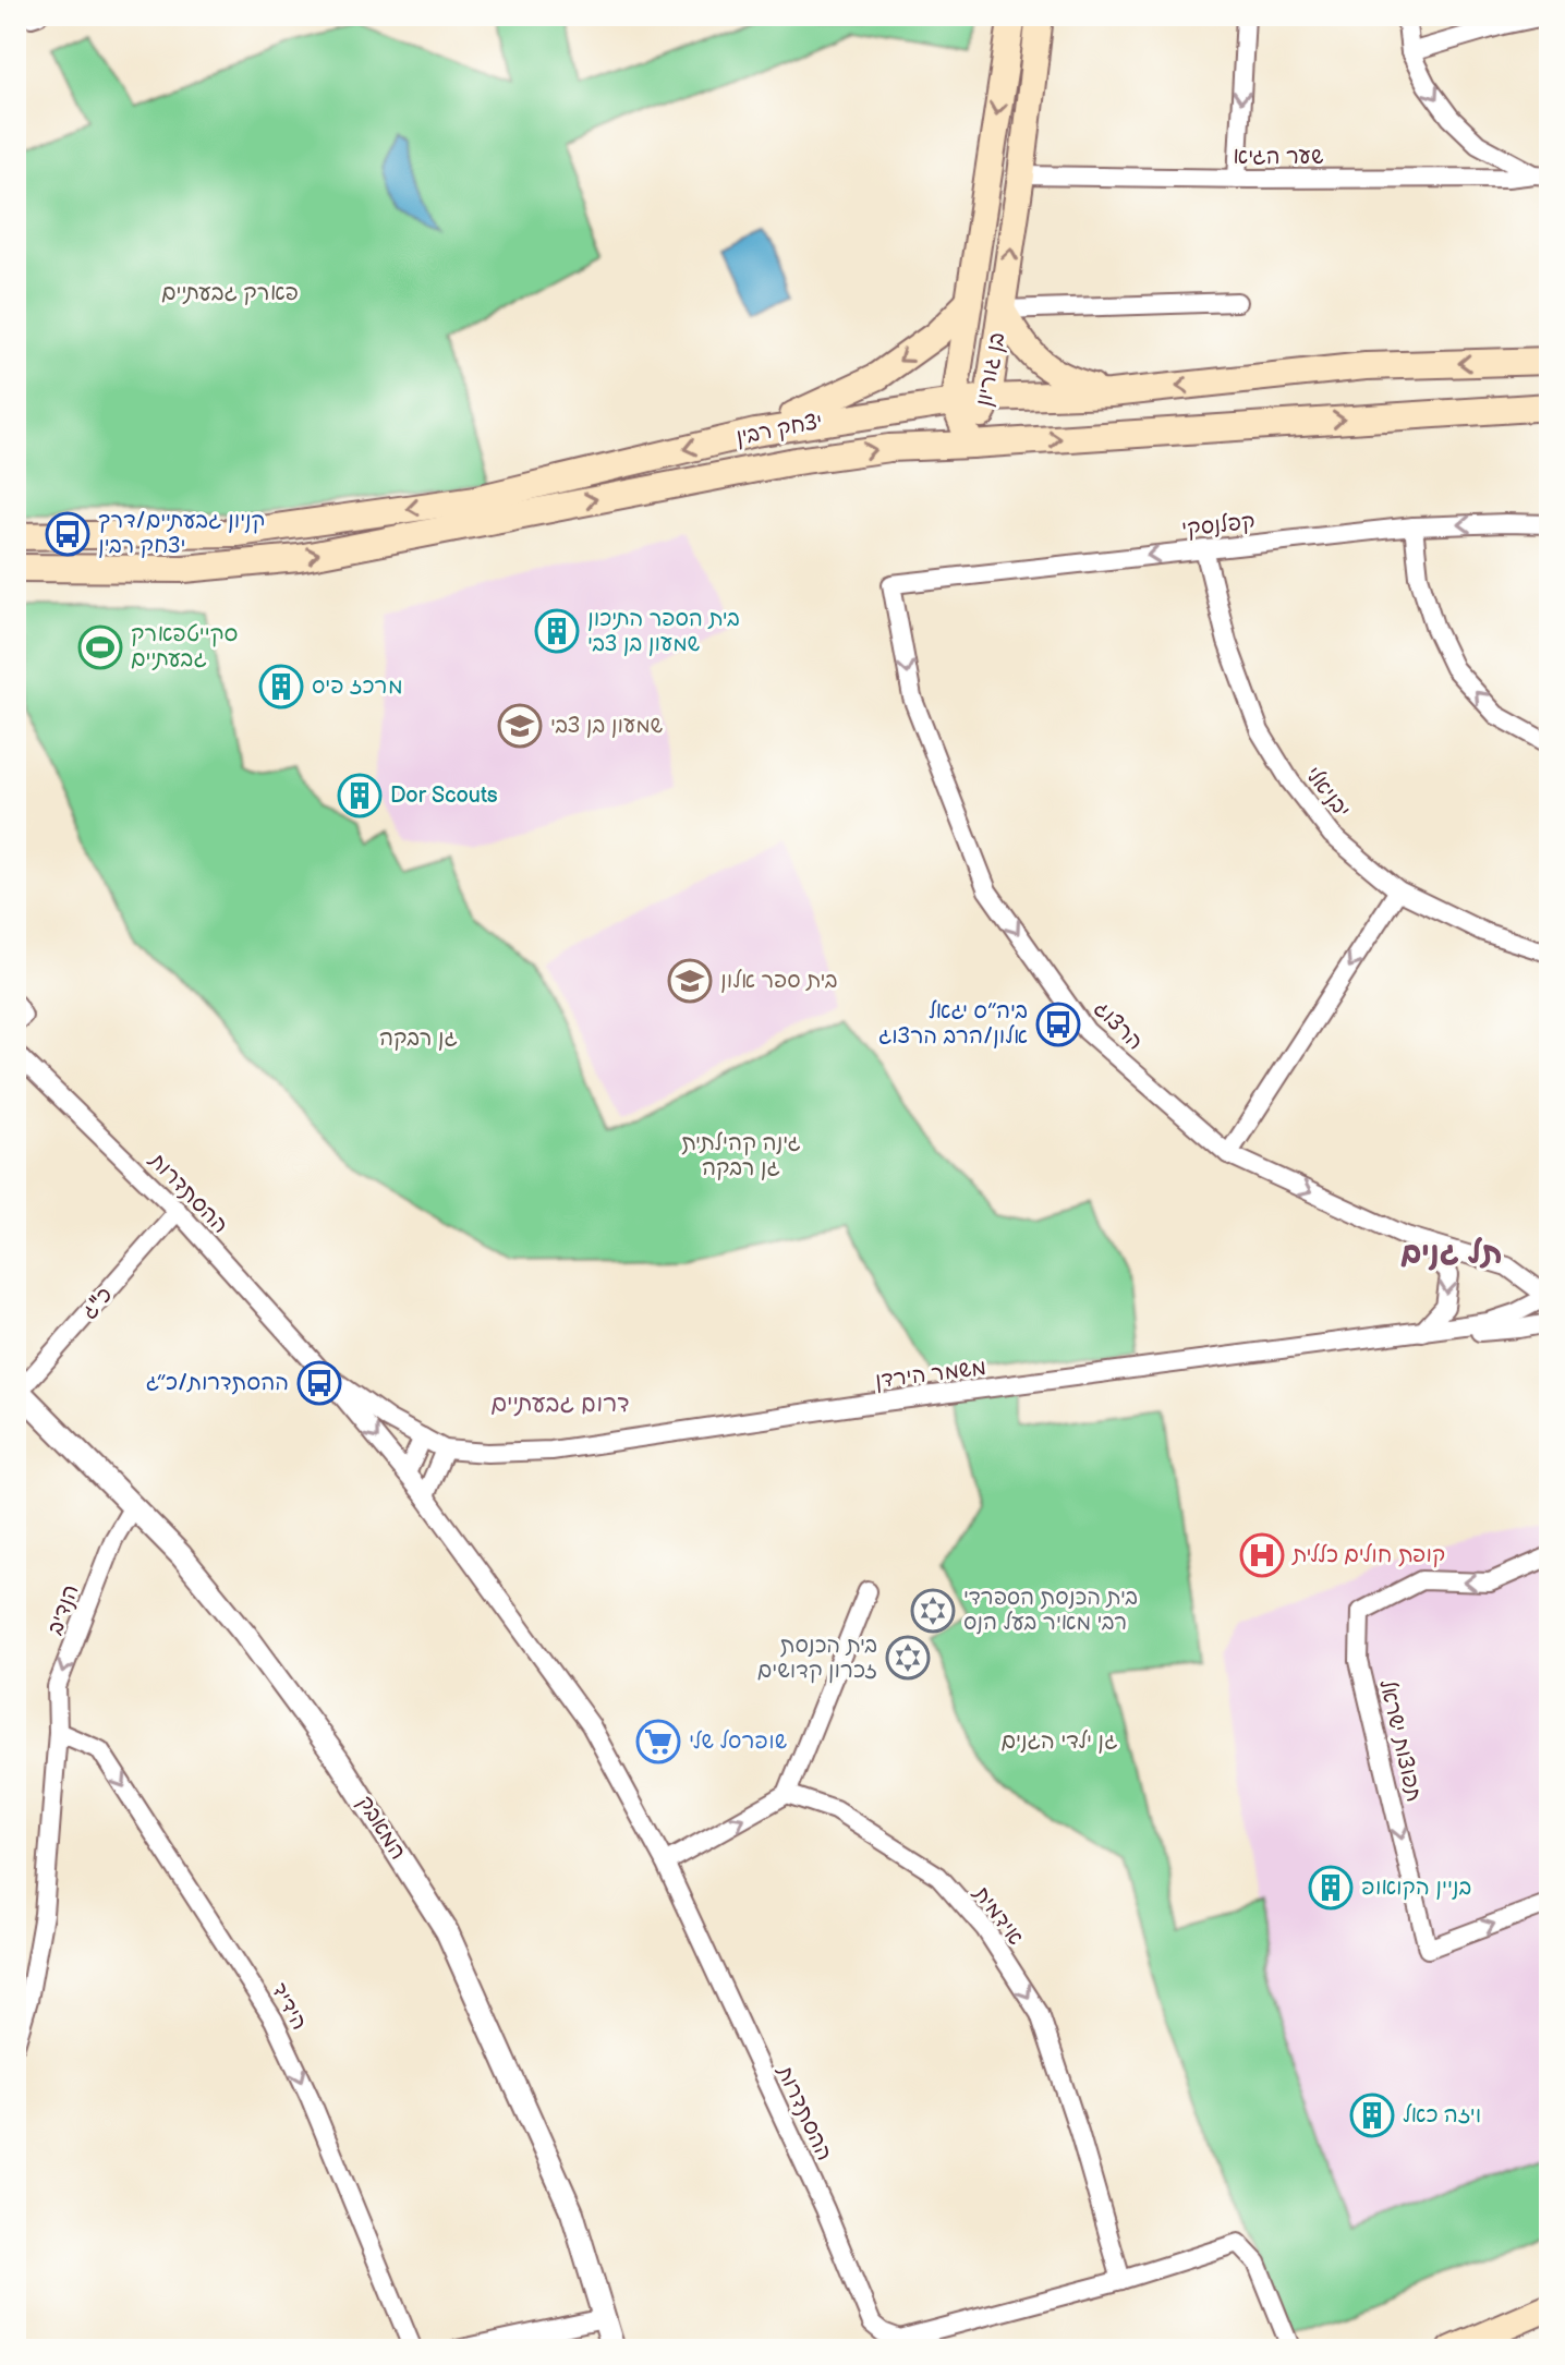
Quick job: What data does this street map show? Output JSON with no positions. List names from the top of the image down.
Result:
{
  "streets": {
    "main road": ["בן גוריון", "יצחק רבין"],
    "street": [
      "שער הגיא",
      "קפלנסקי",
      "יבניאלי",
      "הרצוג",
      "ההסתדרות",
      "כ\"ג",
      "משמר הירדן",
      "הנדיב",
      "תפוצות ישראל",
      "המאבק",
      "אידמית",
      "הידיד"
    ]
  },
  "crossings": [
    ["שער הגיא", "בן גוריון"],
    ["בן גוריון", "יצחק רבין"],
    ["קפלנסקי", "יבניאלי"],
    ["קפלנסקי", "הרצוג"],
    ["הרצוג", "משמר הירדן"],
    ["ההסתדרות", "כ\"ג"],
    ["ההסתדרות", "משמר הירדן"],
    ["ההסתדרות", "אידמית"],
    ["כ\"ג", "המאבק"],
    ["הנדיב", "המאבק"],
    ["הנדיב", "הידיד"]
  ],
  "one_way": [
    "קפלנסקי",
    "הרצוג",
    "הנדיב",
    "אידמית",
    "הידיד"
  ],
  "districts": ["תל גנים", "דרום גבעתיים"],
  "parks": [
    "פארק גבעתיים",
    "גן רבקה",
    "גינה קהילתית גן רבקה",
    "גן ילדי הגנים"
  ],
  "places": {
    "bus stop": ["קניון גבעתיים/דרך יצחק רבין", "ביה״ס יגאל אלון/הרב הרצוג", "ההסתדרות/כ״ג"],
    "building": [
      "בית הספר התיכון שמעון בן צבי",
      "מרכז פיס",
      "Dor Scouts",
      "בניין הקואופ",
      "ויזה כאל"
    ],
    "sports": ["סקייטפארק גבעתיים"],
    "school or university": ["שמעון בן צבי", "בית ספר אלון"],
    "hospital": ["קופת חולים כללית"],
    "synagogue": ["בית הכנסת הספרדי רבי מאיר בעל הנס", "בית הכנסת זכרון קדושים"],
    "supermarket": ["שופרסל שלי"]
  }
}
